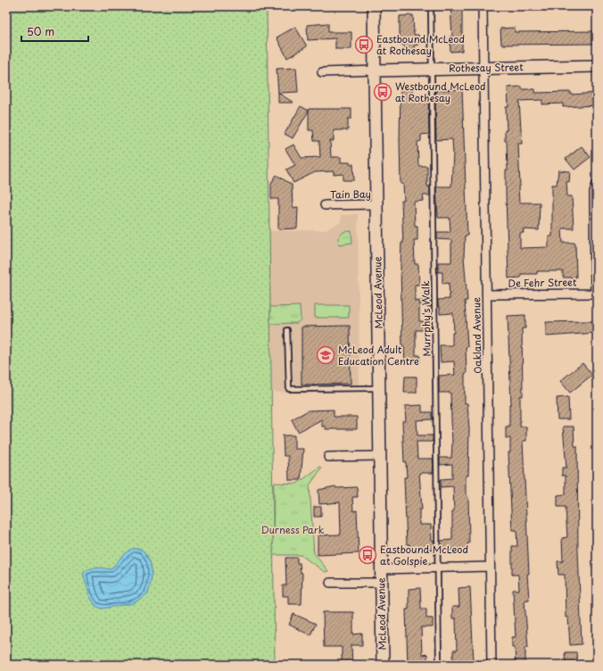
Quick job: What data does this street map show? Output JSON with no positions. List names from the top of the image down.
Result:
{
  "streets": {
    "street": [
      "Rothesay Street",
      "Tain Bay",
      "De Fehr Street",
      "McLeod Avenue",
      "Oakland Avenue"
    ],
    "lane": ["Murrphy's Walk"]
  },
  "crossings": [
    ["Rothesay Street", "McLeod Avenue"],
    ["Rothesay Street", "Murrphy's Walk"],
    ["Rothesay Street", "Oakland Avenue"],
    ["Tain Bay", "McLeod Avenue"],
    ["De Fehr Street", "Oakland Avenue"]
  ],
  "parks": ["Durness Park"],
  "places": {
    "bus stop": ["Eastbound McLeod at Rothesay", "Westbound McLeod at Rothesay", "Eastbound McLeod at Golspie"],
    "school or university": ["McLeod Adult Education Centre"]
  },
  "scale_bar": "50 m"
}
